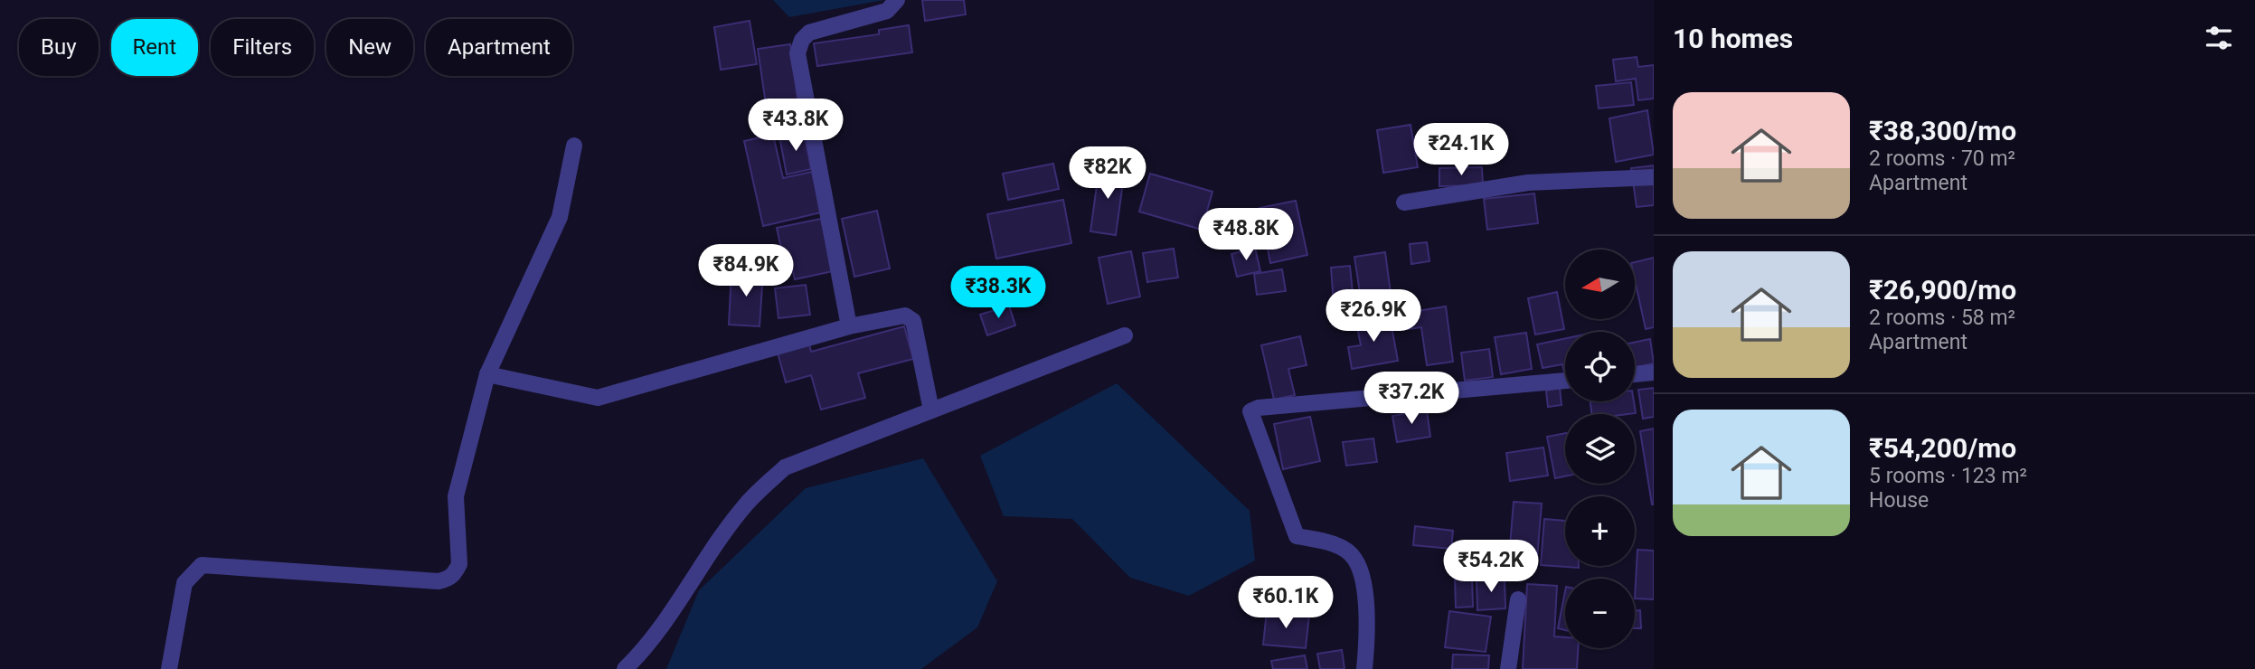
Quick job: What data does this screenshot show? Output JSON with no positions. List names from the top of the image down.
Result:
{
  "north": "left",
  "page": {
    "heading": "10 homes",
    "chip": [
      "Buy",
      "Rent",
      "Filters",
      "New",
      "Apartment"
    ],
    "list": [
      {
        "name": "₹38,300/mo",
        "note": "2 rooms · 70 m² · Apartment"
      },
      {
        "name": "₹26,900/mo",
        "note": "2 rooms · 58 m² · Apartment"
      },
      {
        "name": "₹54,200/mo",
        "note": "5 rooms · 123 m² · House"
      }
    ],
    "price": [
      "₹43.8K",
      "₹24.1K",
      "₹82K",
      "₹48.8K",
      "₹84.9K",
      "₹38.3K",
      "₹26.9K",
      "₹37.2K",
      "₹54.2K",
      "₹60.1K"
    ],
    "map_buttons": ["+", "−"]
  }
}
